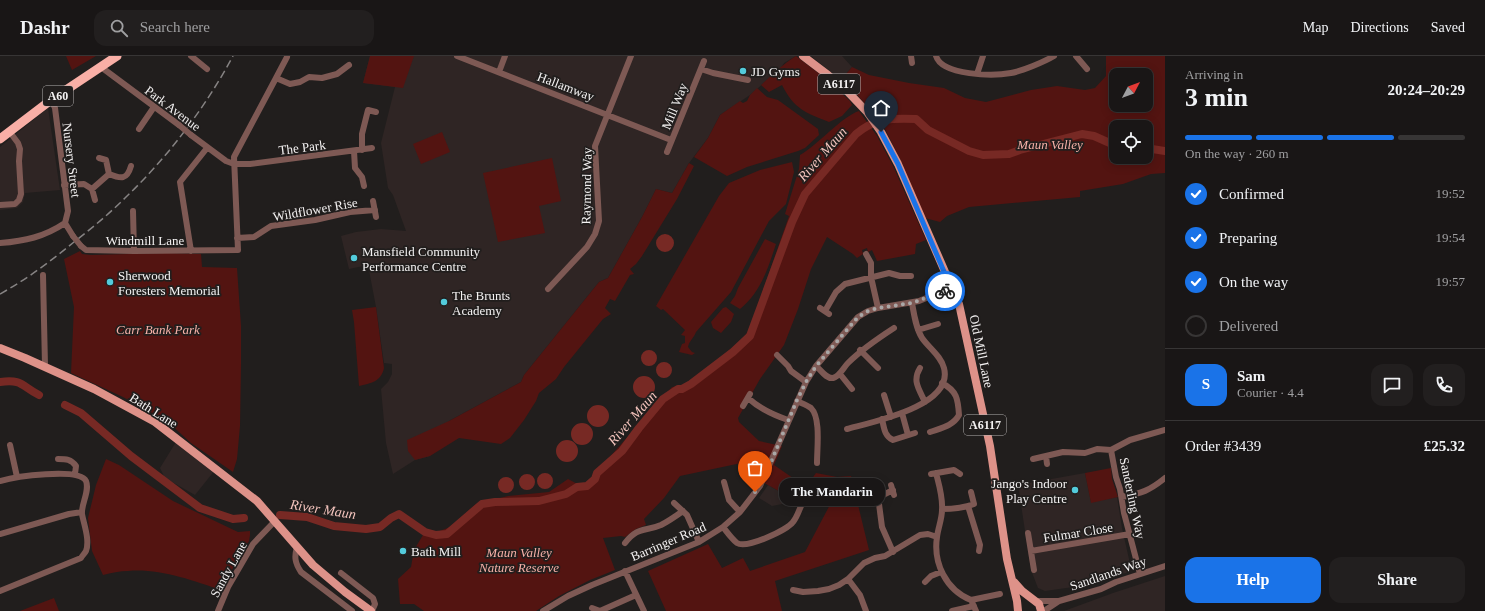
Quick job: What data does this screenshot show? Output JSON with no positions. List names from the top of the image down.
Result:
{
  "streets": {
    "highway": ["A60"],
    "main road": ["A6117", "Old Mill Lane", "Bath Lane"],
    "street": [
      "Hallamway",
      "Mill Way",
      "Park Avenue",
      "The Park",
      "Nursery Street",
      "Raymond Way",
      "Wildflower Rise",
      "Windmill Lane",
      "Sanderling Way",
      "Fulmar Close",
      "Barringer Road",
      "Sandy Lane",
      "Sandlands Way"
    ]
  },
  "crossings": [
    ["Hallamway", "Raymond Way"],
    ["A60", "Park Avenue"],
    ["A60", "Nursery Street"],
    ["Park Avenue", "The Park"],
    ["Nursery Street", "Windmill Lane"],
    ["Wildflower Rise", "Windmill Lane"],
    ["Old Mill Lane", "Barringer Road"],
    ["Bath Lane", "Sandy Lane"],
    ["Sanderling Way", "Fulmar Close"],
    ["Sanderling Way", "Sandlands Way"]
  ],
  "water": ["River Maun"],
  "parks": ["Maun Valley", "Carr Bank Park", "Maun Valley Nature Reserve"],
  "places": [
    "JD Gyms",
    "Mansfield Community Performance Centre",
    "Sherwood Foresters Memorial",
    "The Brunts Academy",
    "Jango's Indoor Play Centre",
    "The Mandarin",
    "Bath Mill"
  ],
  "north": "top right",
  "page": {
    "header": "Dashr",
    "search": "Search here",
    "nav": ["Map", "Directions", "Saved"],
    "heading": ["3 min", "Arriving in", "20:24–20:29"],
    "panel": [
      "Sam",
      "Courier · 4.4",
      "Order #3439",
      "£25.32"
    ],
    "bar": "On the way · 260 m",
    "list": [
      ["Confirmed", "19:52"],
      ["Preparing", "19:54"],
      ["On the way", "19:57"],
      "Delivered"
    ],
    "round": "S",
    "bubble": "The Mandarin",
    "buttons": ["Help", "Share"]
  }
}
